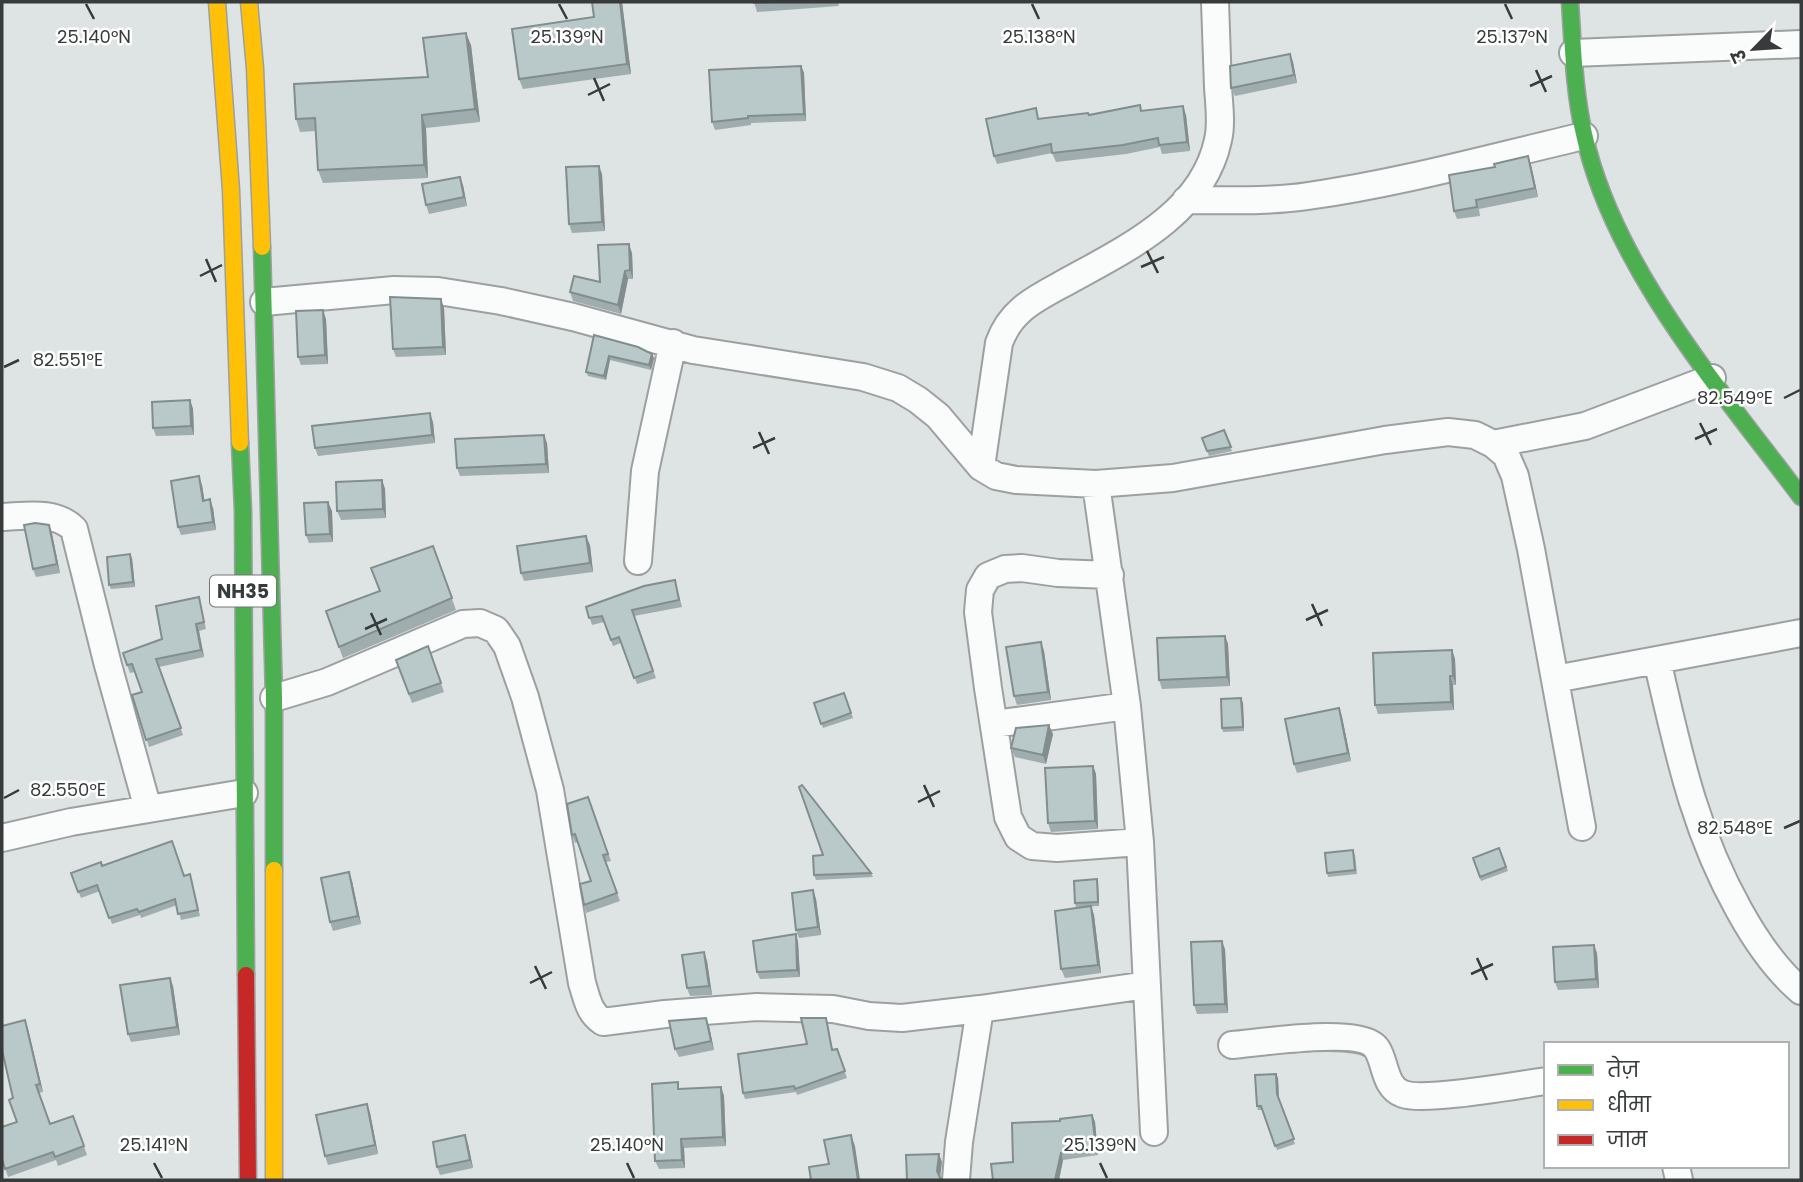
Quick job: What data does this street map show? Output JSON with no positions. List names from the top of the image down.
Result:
{
  "streets": {
    "main road": ["NH35"]
  },
  "legend": ["तेज़", "धीमा", "जाम"],
  "north": "bottom left",
  "coordinates": [
    "25.140°N",
    "25.139°N",
    "25.138°N",
    "25.137°N",
    "82.551°E",
    "82.549°E",
    "82.550°E",
    "82.548°E",
    "25.141°N"
  ]
}
